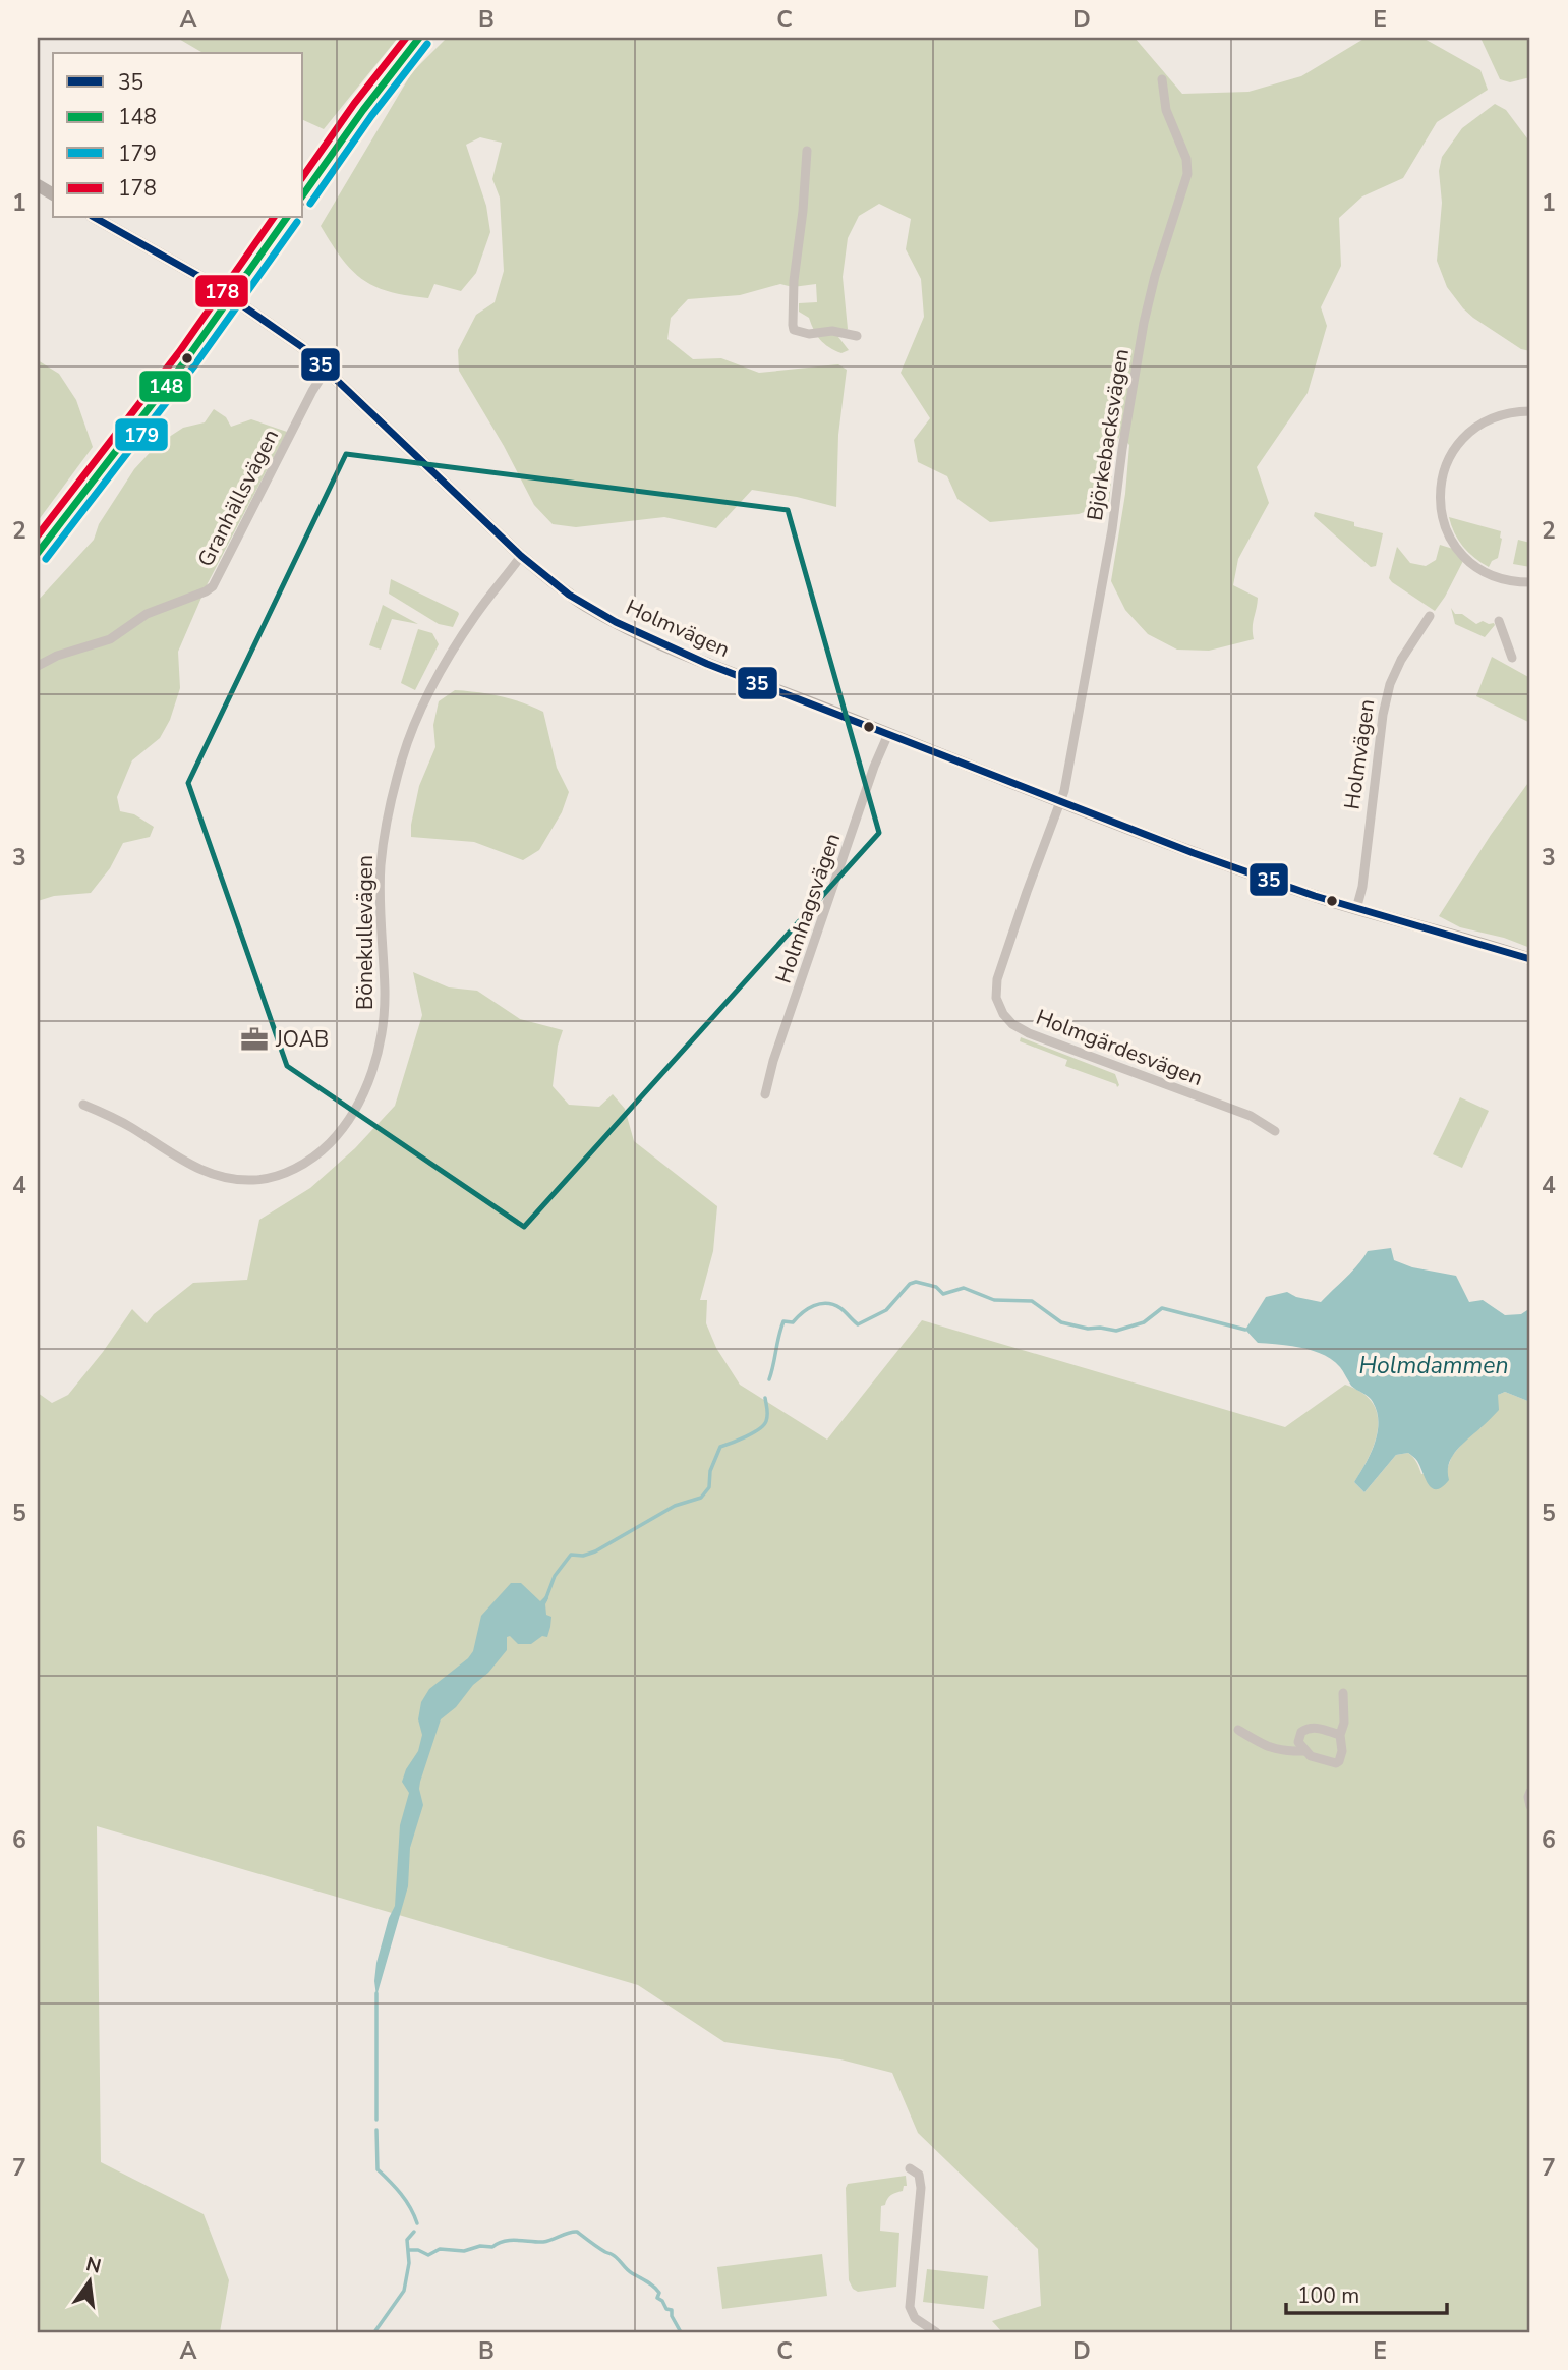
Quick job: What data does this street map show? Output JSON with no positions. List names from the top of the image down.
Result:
{
  "streets": {
    "street": [
      "Björkebacksvägen",
      "Granhällsvägen",
      "Holmvägen",
      "Holmhagsvägen",
      "Bönekullevägen",
      "Holmgärdesvägen"
    ]
  },
  "crossings": [
    ["Björkebacksvägen", "Holmvägen"],
    ["Björkebacksvägen", "Holmgärdesvägen"],
    ["Granhällsvägen", "Holmvägen"],
    ["Holmvägen", "Holmhagsvägen"],
    ["Holmvägen", "Bönekullevägen"],
    ["Holmvägen", "Holmgärdesvägen"]
  ],
  "water": ["Holmdammen"],
  "places": {
    "office": ["JOAB"]
  },
  "lines": [
    "transit line 148",
    "transit line 178",
    "transit line 179",
    "transit line 35"
  ],
  "legend": [
    "35",
    "148",
    "179",
    "178"
  ],
  "scale_bar": "100 m",
  "north": "top",
  "grid": {
    "columns": [
      "A",
      "B",
      "C",
      "D",
      "E"
    ],
    "rows": [
      "1",
      "2",
      "3",
      "4",
      "5",
      "6",
      "7"
    ]
  }
}
